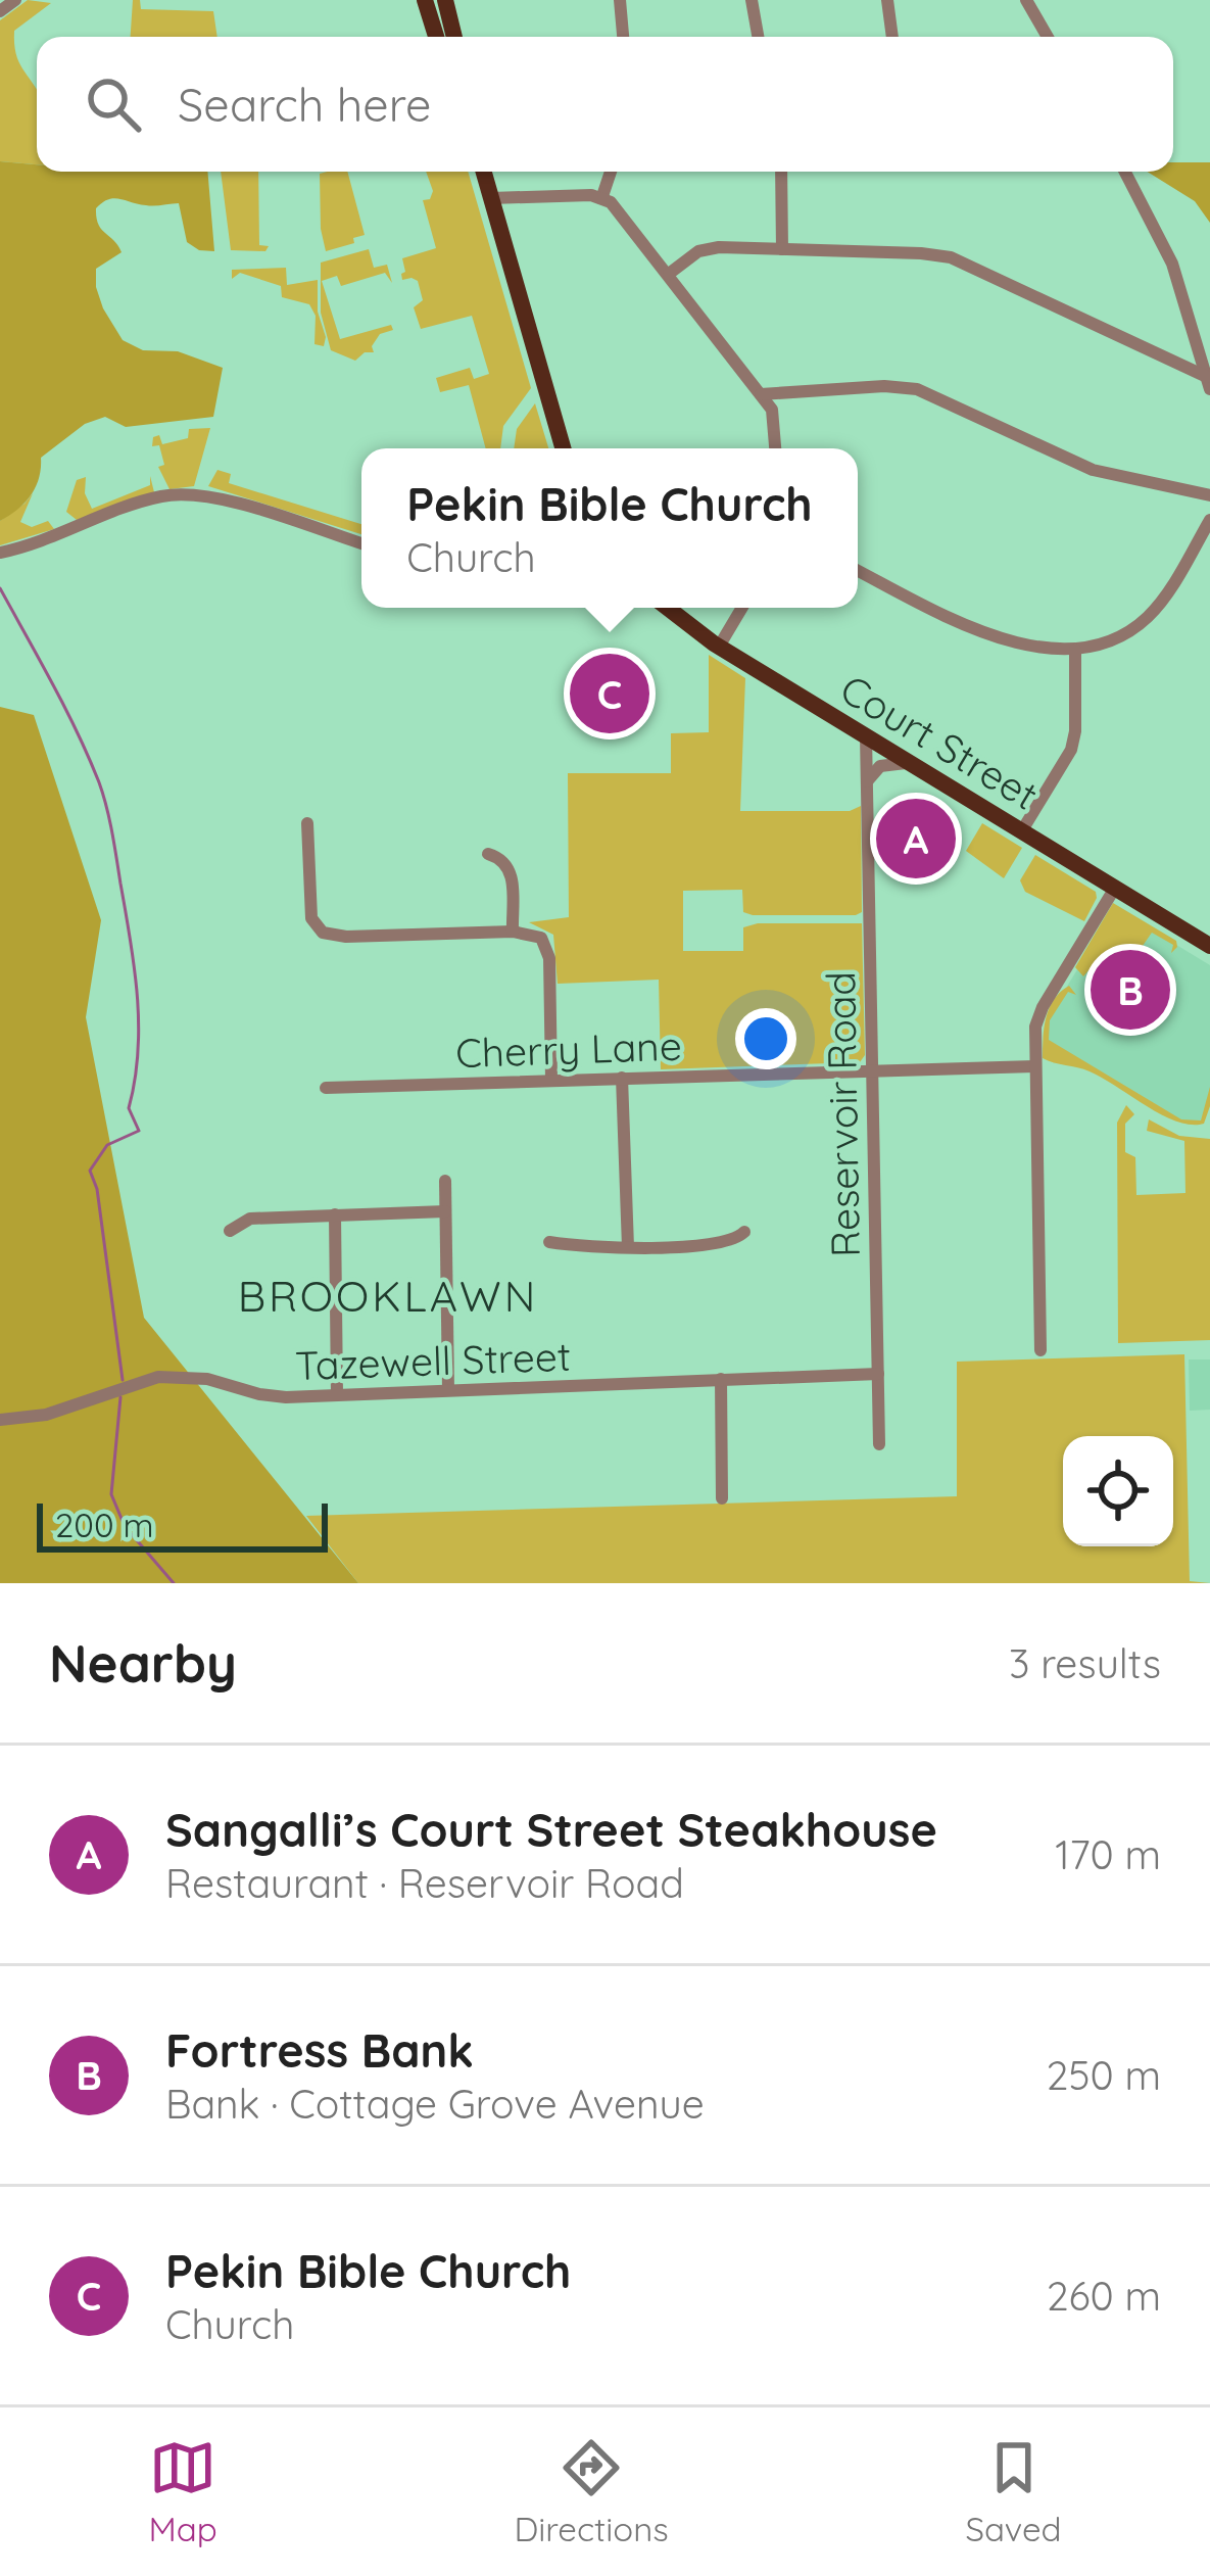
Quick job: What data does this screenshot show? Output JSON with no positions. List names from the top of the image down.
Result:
{
  "streets": {
    "main road": ["Court Street"],
    "street": ["Cherry Lane", "Reservoir Road", "Tazewell Street"]
  },
  "crossings": [
    ["Court Street", "Reservoir Road"],
    ["Cherry Lane", "Reservoir Road"],
    ["Reservoir Road", "Tazewell Street"]
  ],
  "districts": ["BROOKLAWN"],
  "scale_bar": "200 m",
  "page": {
    "search": "Search here",
    "popup": ["Pekin Bible Church", "Church"],
    "pins": ["C", "A", "B"],
    "scale": "200 m",
    "heading": ["Nearby", "3 results"],
    "list": [
      {
        "mark": "A",
        "name": "Sangalli’s Court Street Steakhouse",
        "note": "Restaurant · Reservoir Road",
        "value": "170 m"
      },
      {
        "mark": "B",
        "name": "Fortress Bank",
        "note": "Bank · Cottage Grove Avenue",
        "value": "250 m"
      },
      {
        "mark": "C",
        "name": "Pekin Bible Church",
        "note": "Church",
        "value": "260 m"
      }
    ],
    "nav": ["Map", "Directions", "Saved"]
  }
}
